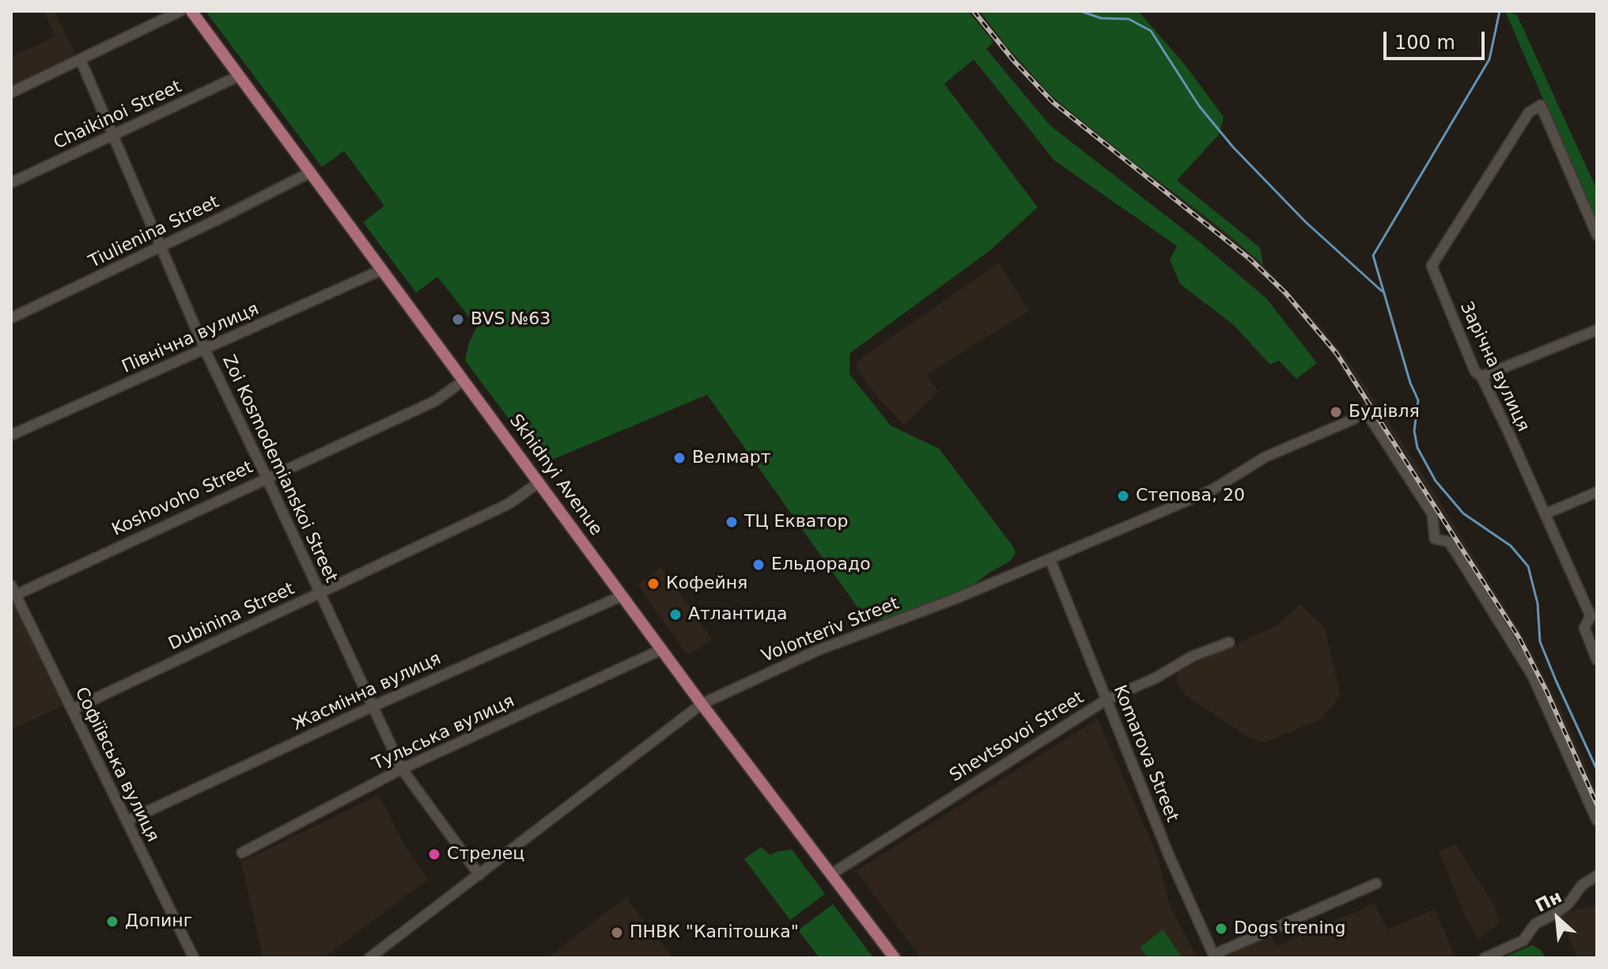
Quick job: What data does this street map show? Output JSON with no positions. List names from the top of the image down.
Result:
{
  "streets": {
    "main road": ["Skhidnyi Avenue"],
    "street": [
      "Chaikinoi Street",
      "Tiulienina Street",
      "Північна вулиця",
      "Зарічна вулиця",
      "Zoi Kosmodemianskoi Street",
      "Koshovoho Street",
      "Dubinina Street",
      "Volonteriv Street",
      "Жасмінна вулиця",
      "Тульська вулиця",
      "Shevtsovoi Street",
      "Komarova Street",
      "Софіївська вулиця"
    ]
  },
  "crossings": [
    ["Chaikinoi Street", "Zoi Kosmodemianskoi Street"],
    ["Chaikinoi Street", "Skhidnyi Avenue"],
    ["Tiulienina Street", "Zoi Kosmodemianskoi Street"],
    ["Tiulienina Street", "Skhidnyi Avenue"],
    ["Північна вулиця", "Zoi Kosmodemianskoi Street"],
    ["Північна вулиця", "Skhidnyi Avenue"],
    ["Zoi Kosmodemianskoi Street", "Koshovoho Street"],
    ["Zoi Kosmodemianskoi Street", "Dubinina Street"],
    ["Zoi Kosmodemianskoi Street", "Volonteriv Street"],
    ["Zoi Kosmodemianskoi Street", "Жасмінна вулиця"],
    ["Zoi Kosmodemianskoi Street", "Тульська вулиця"],
    ["Skhidnyi Avenue", "Koshovoho Street"],
    ["Skhidnyi Avenue", "Dubinina Street"],
    ["Skhidnyi Avenue", "Volonteriv Street"],
    ["Skhidnyi Avenue", "Жасмінна вулиця"],
    ["Skhidnyi Avenue", "Тульська вулиця"],
    ["Skhidnyi Avenue", "Shevtsovoi Street"],
    ["Koshovoho Street", "Софіївська вулиця"],
    ["Dubinina Street", "Софіївська вулиця"],
    ["Volonteriv Street", "Komarova Street"],
    ["Жасмінна вулиця", "Софіївська вулиця"],
    ["Shevtsovoi Street", "Komarova Street"]
  ],
  "places": [
    "BVS №63",
    "Будівля",
    "Велмарт",
    "Степова, 20",
    "ТЦ Екватор",
    "Ельдорадо",
    "Кофейня",
    "Атлантида",
    "Стрелец",
    "Допинг",
    "Dogs trening",
    "ПНВК \"Капітошка\""
  ],
  "scale_bar": "100 m",
  "north": "top left"
}
